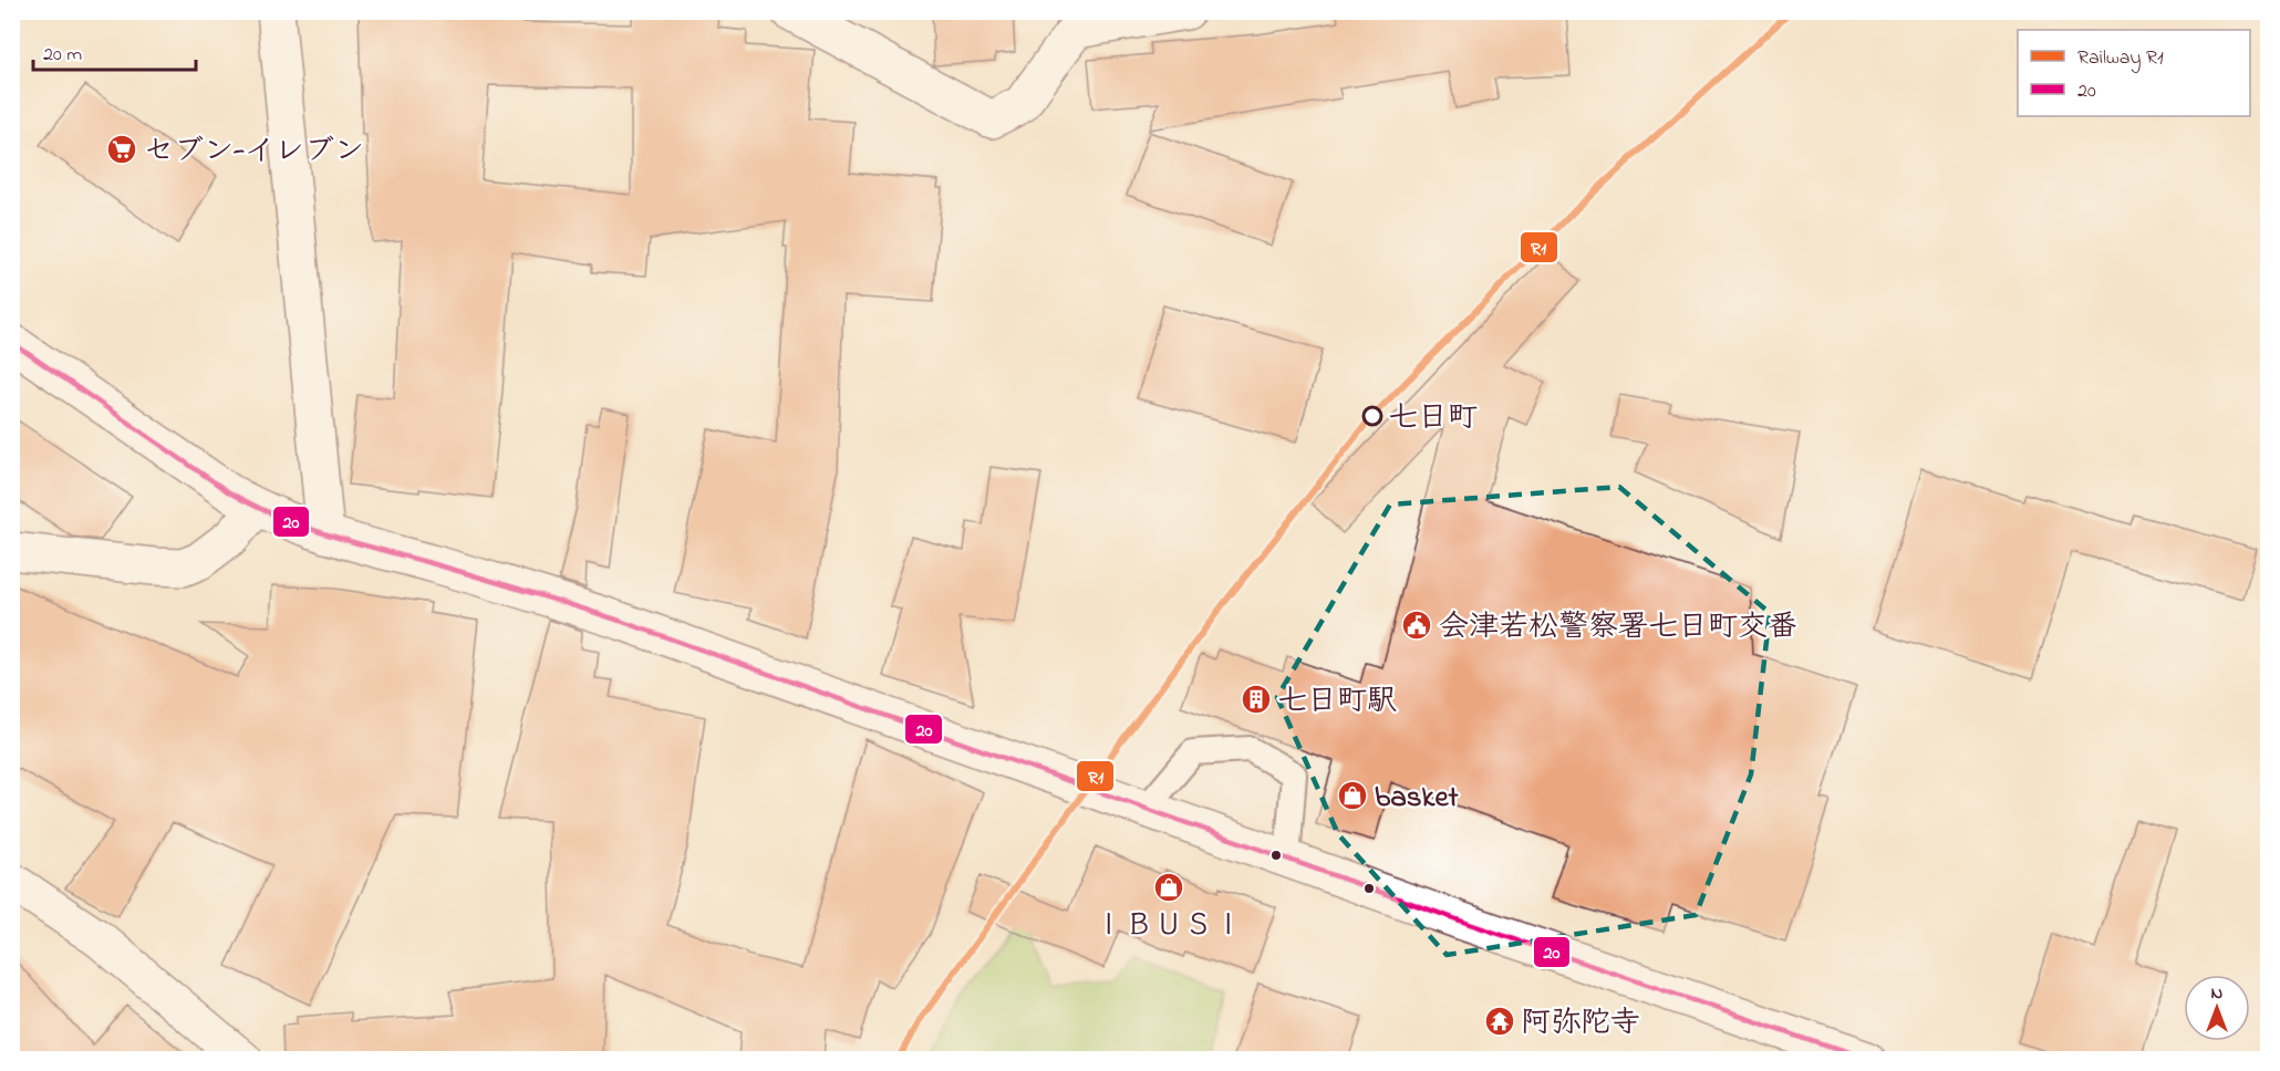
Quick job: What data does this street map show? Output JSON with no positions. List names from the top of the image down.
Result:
{
  "places": {
    "supermarket": ["セブン-イレブン"],
    "other": ["七日町"],
    "public building": ["会津若松警察署七日町交番"],
    "building": ["七日町駅"],
    "shop": ["basket", "ＩＢＵＳＩ"],
    "temple": ["阿弥陀寺"]
  },
  "lines": ["rail line R1", "transit line 20"],
  "legend": ["Railway R1", "20"],
  "scale_bar": "20 m",
  "north": "top"
}
